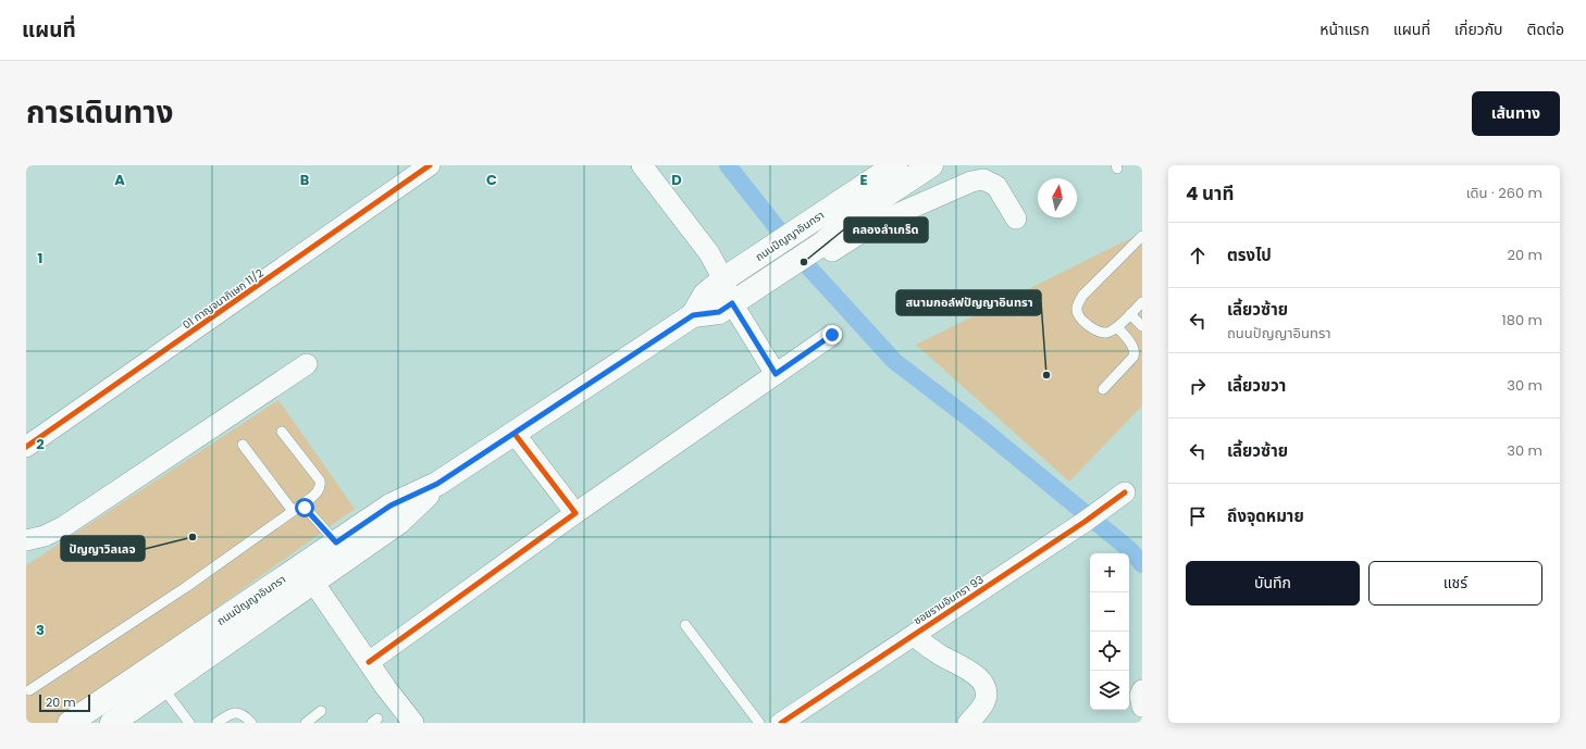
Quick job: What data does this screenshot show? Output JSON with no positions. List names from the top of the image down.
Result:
{
  "streets": {
    "main road": ["ถนนปัญญาอินทรา"],
    "street": ["01 กาญจนาภิเษก 11/2", "ซอยรามอินทรา 93"]
  },
  "places": ["คลองลำเกร็ด", "สนามกอล์ฟปัญญาอินทรา", "ปัญญาวิลเลจ"],
  "scale_bar": "20 m",
  "north": "top",
  "page": {
    "header": "แผนที่",
    "nav": [
      "หน้าแรก",
      "แผนที่",
      "เกี่ยวกับ",
      "ติดต่อ"
    ],
    "title": "การเดินทาง",
    "buttons": [
      "เส้นทาง",
      ["บันทึก", "แชร์"]
    ],
    "heading": ["4 นาที", "เดิน · 260 m"],
    "list": [
      ["ตรงไป", "20 m"],
      ["เลี้ยวซ้าย", "ถนนปัญญาอินทรา", "180 m"],
      ["เลี้ยวขวา", "30 m"],
      ["เลี้ยวซ้าย", "30 m"],
      "ถึงจุดหมาย"
    ],
    "map_buttons": ["+", "−"],
    "scale": "20 m"
  },
  "grid": {
    "columns": [
      "A",
      "B",
      "C",
      "D",
      "E"
    ],
    "rows": ["1", "2", "3"]
  }
}
